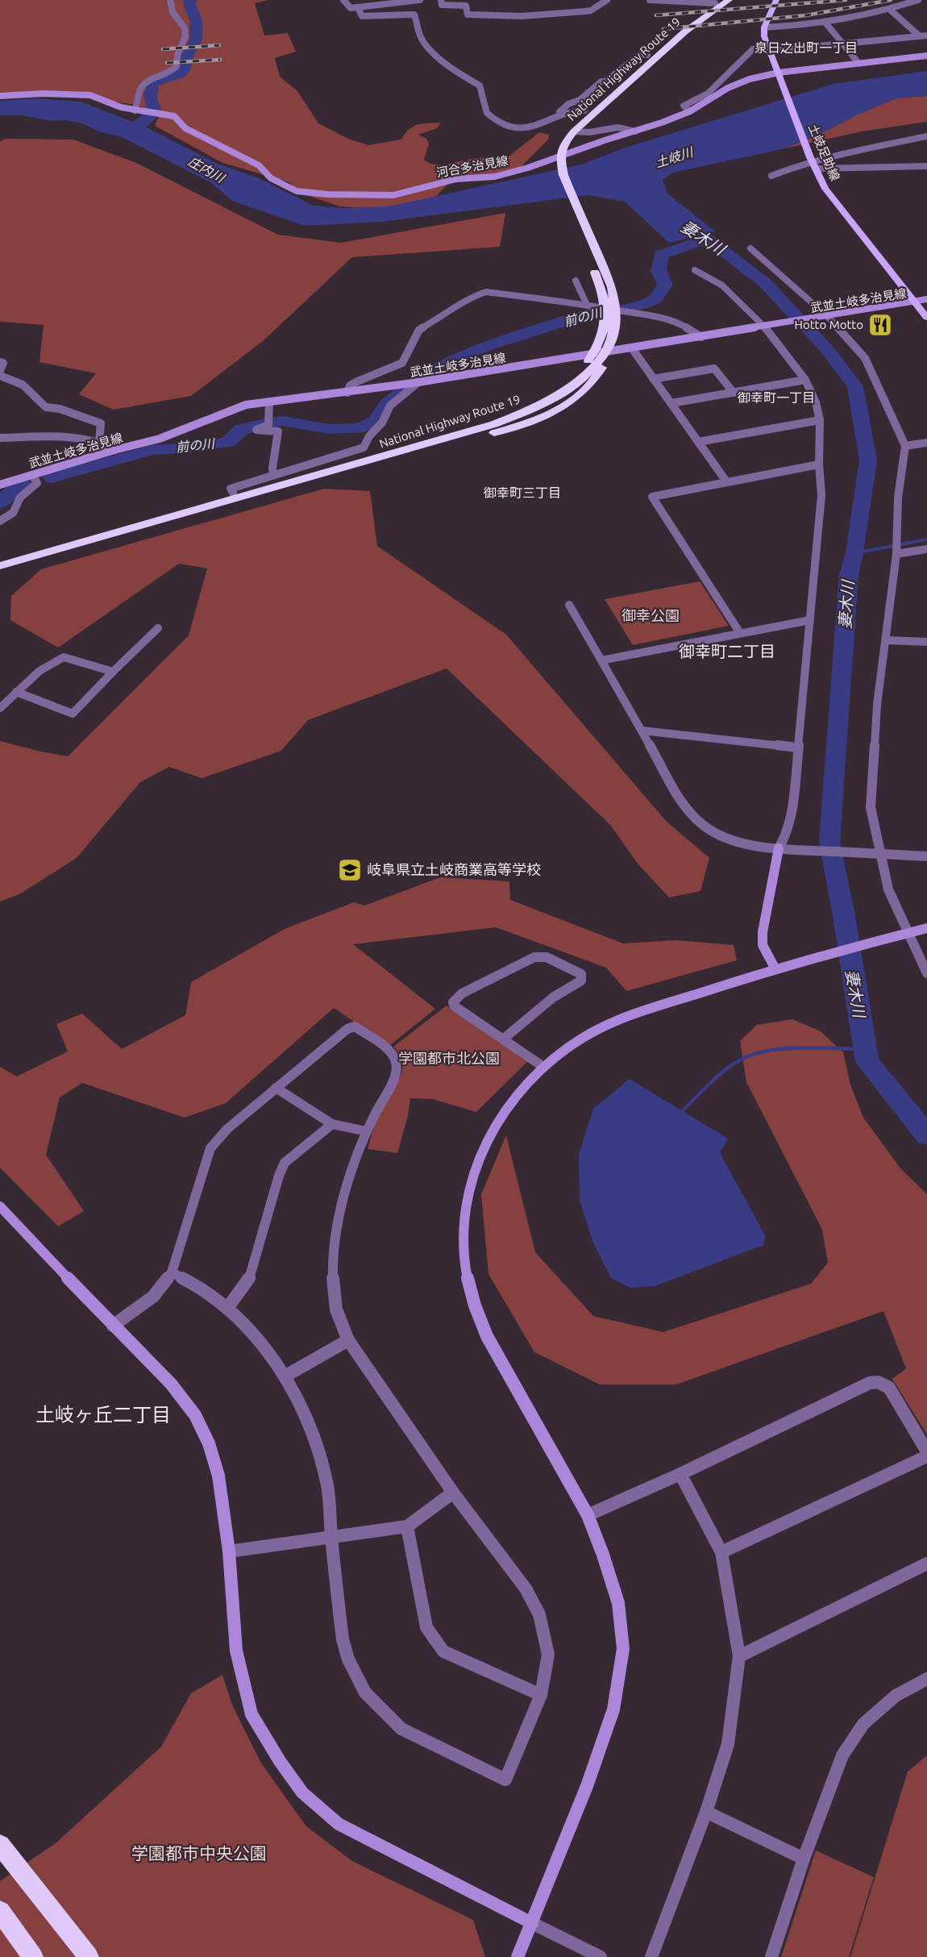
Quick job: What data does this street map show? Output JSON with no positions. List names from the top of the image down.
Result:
{
  "streets": {
    "highway": ["National Highway Route 19"],
    "main road": ["土岐足助線", "河合多治見線", "武並土岐多治見線"]
  },
  "crossings": [
    ["土岐足助線", "河合多治見線"],
    ["土岐足助線", "武並土岐多治見線"]
  ],
  "districts": [
    "泉日之出町一丁目",
    "御幸町一丁目",
    "御幸町三丁目",
    "御幸町二丁目",
    "土岐ヶ丘二丁目"
  ],
  "water": [
    "土岐川",
    "庄内川",
    "妻木川",
    "前の川"
  ],
  "parks": ["御幸公園", "学園都市北公園", "学園都市中央公園"],
  "places": {
    "restaurant": ["Hotto Motto"],
    "school or university": ["岐阜県立土岐商業高等学校"]
  }
}
